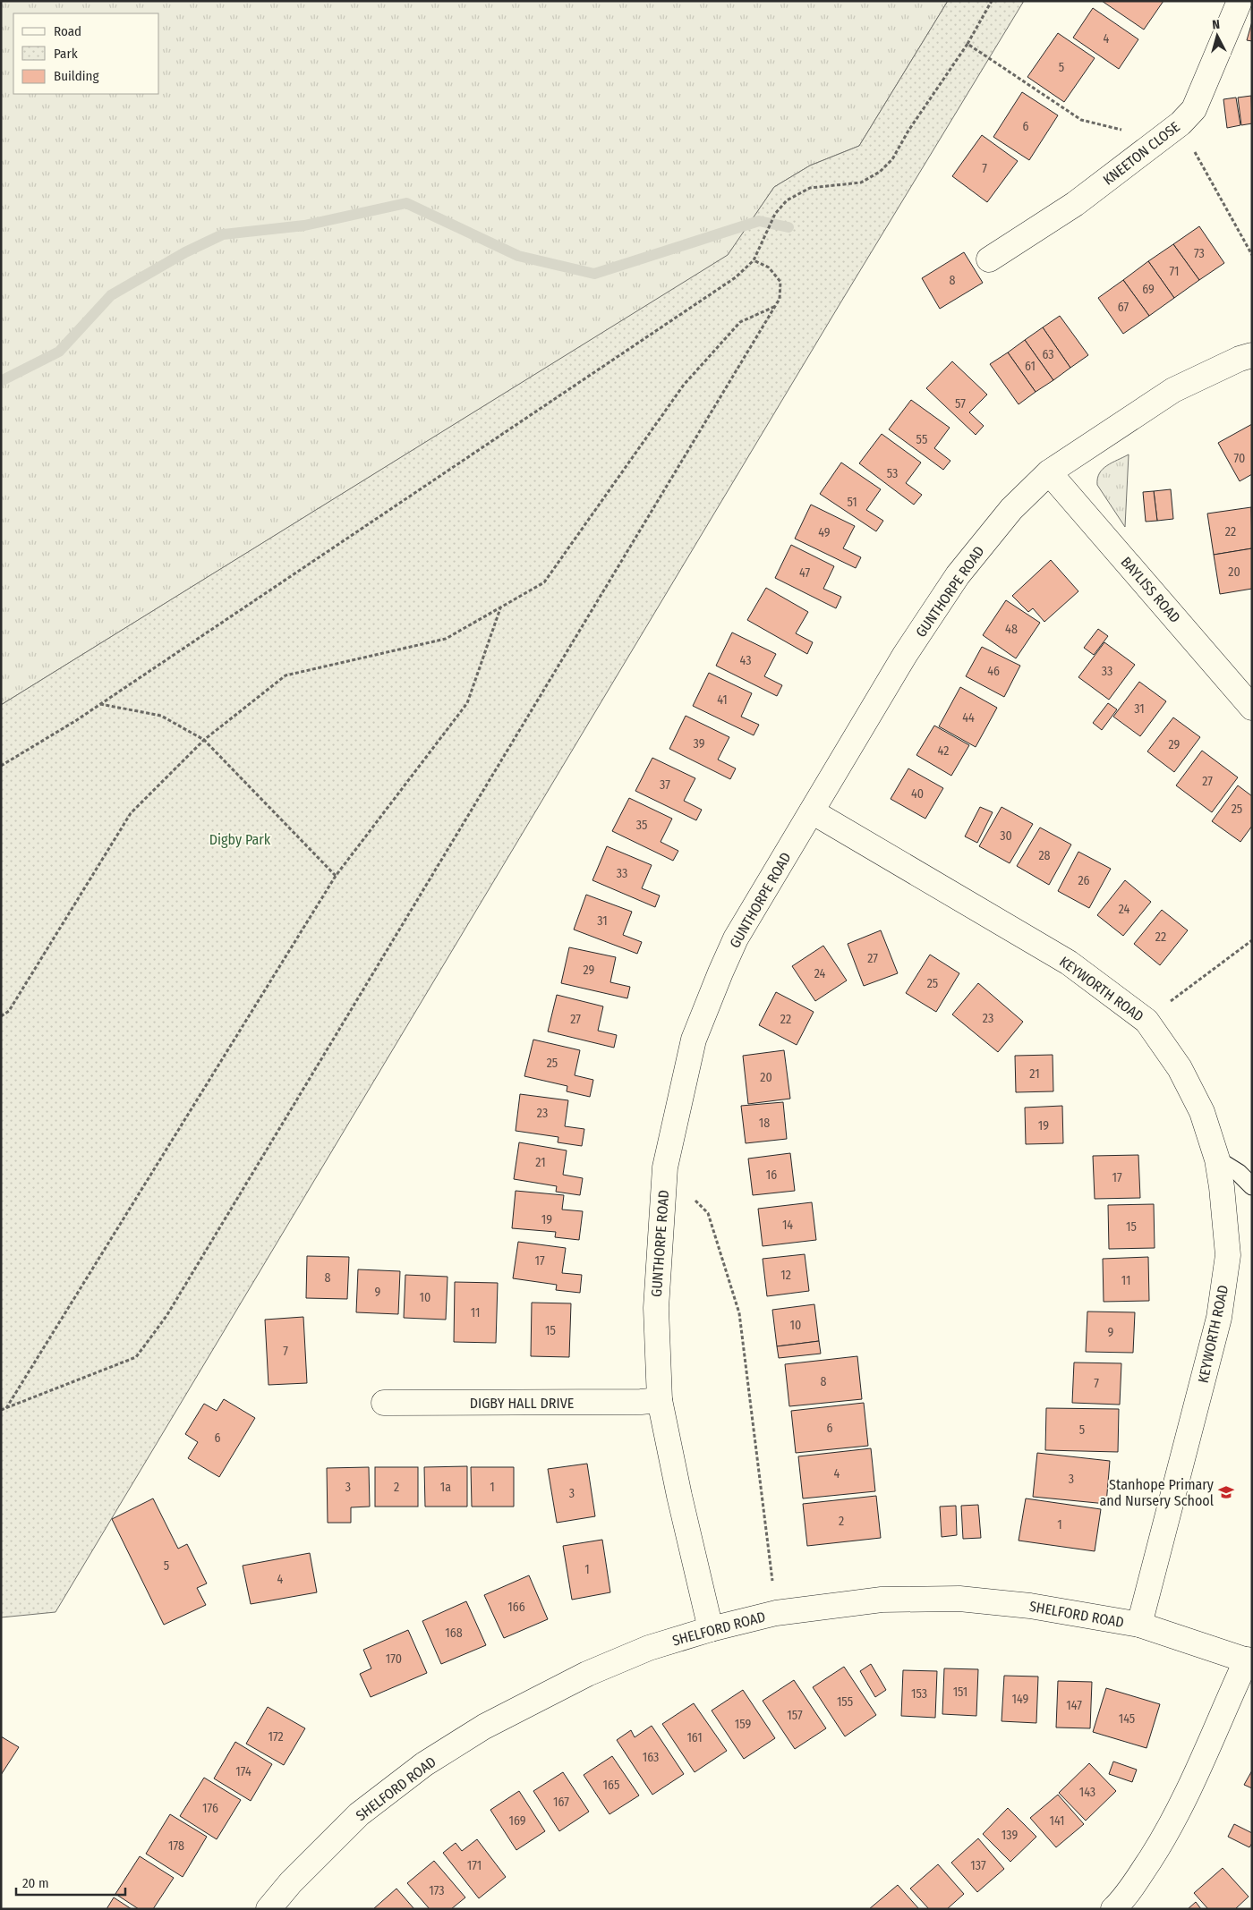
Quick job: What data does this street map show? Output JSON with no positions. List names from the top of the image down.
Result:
{
  "streets": {
    "street": [
      "KNEETON CLOSE",
      "BAYLISS ROAD",
      "GUNTHORPE ROAD",
      "KEYWORTH ROAD",
      "DIGBY HALL DRIVE",
      "SHELFORD ROAD"
    ]
  },
  "crossings": [
    ["BAYLISS ROAD", "GUNTHORPE ROAD"],
    ["GUNTHORPE ROAD", "KEYWORTH ROAD"],
    ["GUNTHORPE ROAD", "DIGBY HALL DRIVE"],
    ["GUNTHORPE ROAD", "SHELFORD ROAD"],
    ["KEYWORTH ROAD", "SHELFORD ROAD"]
  ],
  "parks": ["Digby Park"],
  "places": {
    "school or university": ["Stanhope Primary and Nursery School"]
  },
  "house_numbers": [
    "4",
    "5",
    "6",
    "7",
    "73",
    "71",
    "8",
    "69",
    "67",
    "63",
    "61",
    "57",
    "55",
    "70",
    "53",
    "51",
    "22",
    "49",
    "20",
    "47",
    "48",
    "43",
    "46",
    "33",
    "41",
    "31",
    "44",
    "39",
    "29",
    "42",
    "27",
    "37",
    "40",
    "25",
    "35",
    "30",
    "28",
    "33",
    "26",
    "24",
    "31",
    "22",
    "27",
    "29",
    "24",
    "25",
    "23",
    "27",
    "22",
    "25",
    "21",
    "20",
    "23",
    "18",
    "19",
    "21",
    "16",
    "17",
    "19",
    "14",
    "15",
    "17",
    "12",
    "8",
    "11",
    "9",
    "10",
    "11",
    "10",
    "15",
    "9",
    "7",
    "8",
    "7",
    "6",
    "5",
    "6",
    "4",
    "3",
    "3",
    "2",
    "1a",
    "1",
    "3",
    "2",
    "1",
    "5",
    "1",
    "4",
    "166",
    "168",
    "170",
    "151",
    "153",
    "149",
    "155",
    "147",
    "157",
    "145",
    "159",
    "172",
    "161",
    "163",
    "174",
    "165",
    "143",
    "167",
    "176",
    "169",
    "141",
    "139",
    "178",
    "171",
    "137",
    "173"
  ],
  "legend": ["Road", "Park", "Building"],
  "scale_bar": "20 m",
  "north": "top"
}
